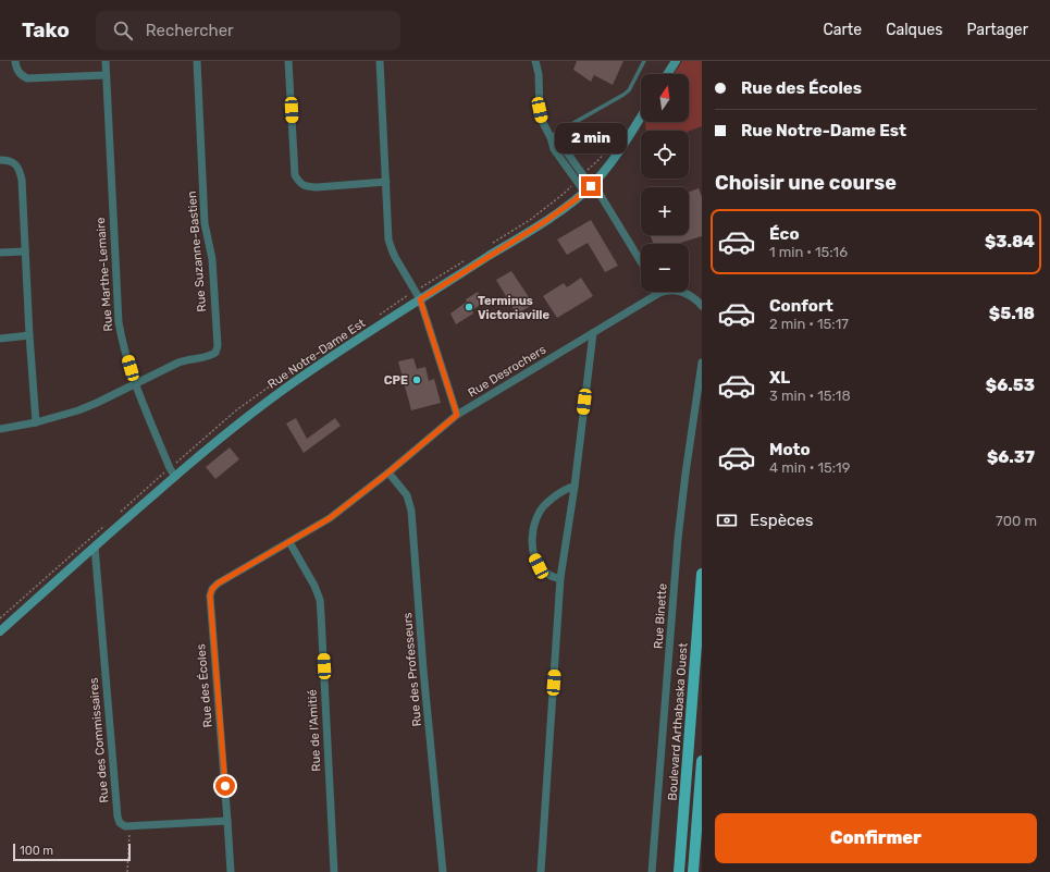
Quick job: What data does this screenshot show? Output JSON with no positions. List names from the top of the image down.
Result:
{
  "streets": {
    "main road": ["Boulevard Arthabaska Ouest"],
    "street": [
      "Rue Suzanne-Bastien",
      "Rue Marthe-Lemaire",
      "Rue Notre-Dame Est",
      "Rue Desrochers",
      "Rue Binette",
      "Rue des Professeurs",
      "Rue des Écoles",
      "Rue de l'Amitié",
      "Rue des Commissaires"
    ]
  },
  "crossings": [
    ["Rue Suzanne-Bastien", "Rue Marthe-Lemaire"],
    ["Rue Marthe-Lemaire", "Rue Notre-Dame Est"],
    ["Rue Notre-Dame Est", "Rue des Commissaires"],
    ["Rue Desrochers", "Rue des Professeurs"],
    ["Rue Desrochers", "Rue des Écoles"],
    ["Rue Desrochers", "Rue de l'Amitié"],
    ["Rue des Écoles", "Rue de l'Amitié"]
  ],
  "places": ["Terminus Victoriaville", "CPE"],
  "scale_bar": "100 m",
  "north": "top",
  "page": {
    "header": "Tako",
    "search": "Rechercher",
    "nav": ["Carte", "Calques", "Partager"],
    "banner": ["Rue des Écoles", "Rue Notre-Dame Est"],
    "map_buttons": ["+", "−"],
    "bubble": "2 min",
    "heading": "Choisir une course",
    "list": [
      {
        "name": "Éco",
        "note": "1 min · 15:16",
        "value": "$3.84"
      },
      {
        "name": "Confort",
        "note": "2 min · 15:17",
        "value": "$5.18"
      },
      {
        "name": "XL",
        "note": "3 min · 15:18",
        "value": "$6.53"
      },
      {
        "name": "Moto",
        "note": "4 min · 15:19",
        "value": "$6.37"
      }
    ],
    "pay": ["Espèces", "700 m"],
    "buttons": "Confirmer",
    "scale": "100 m"
  }
}
